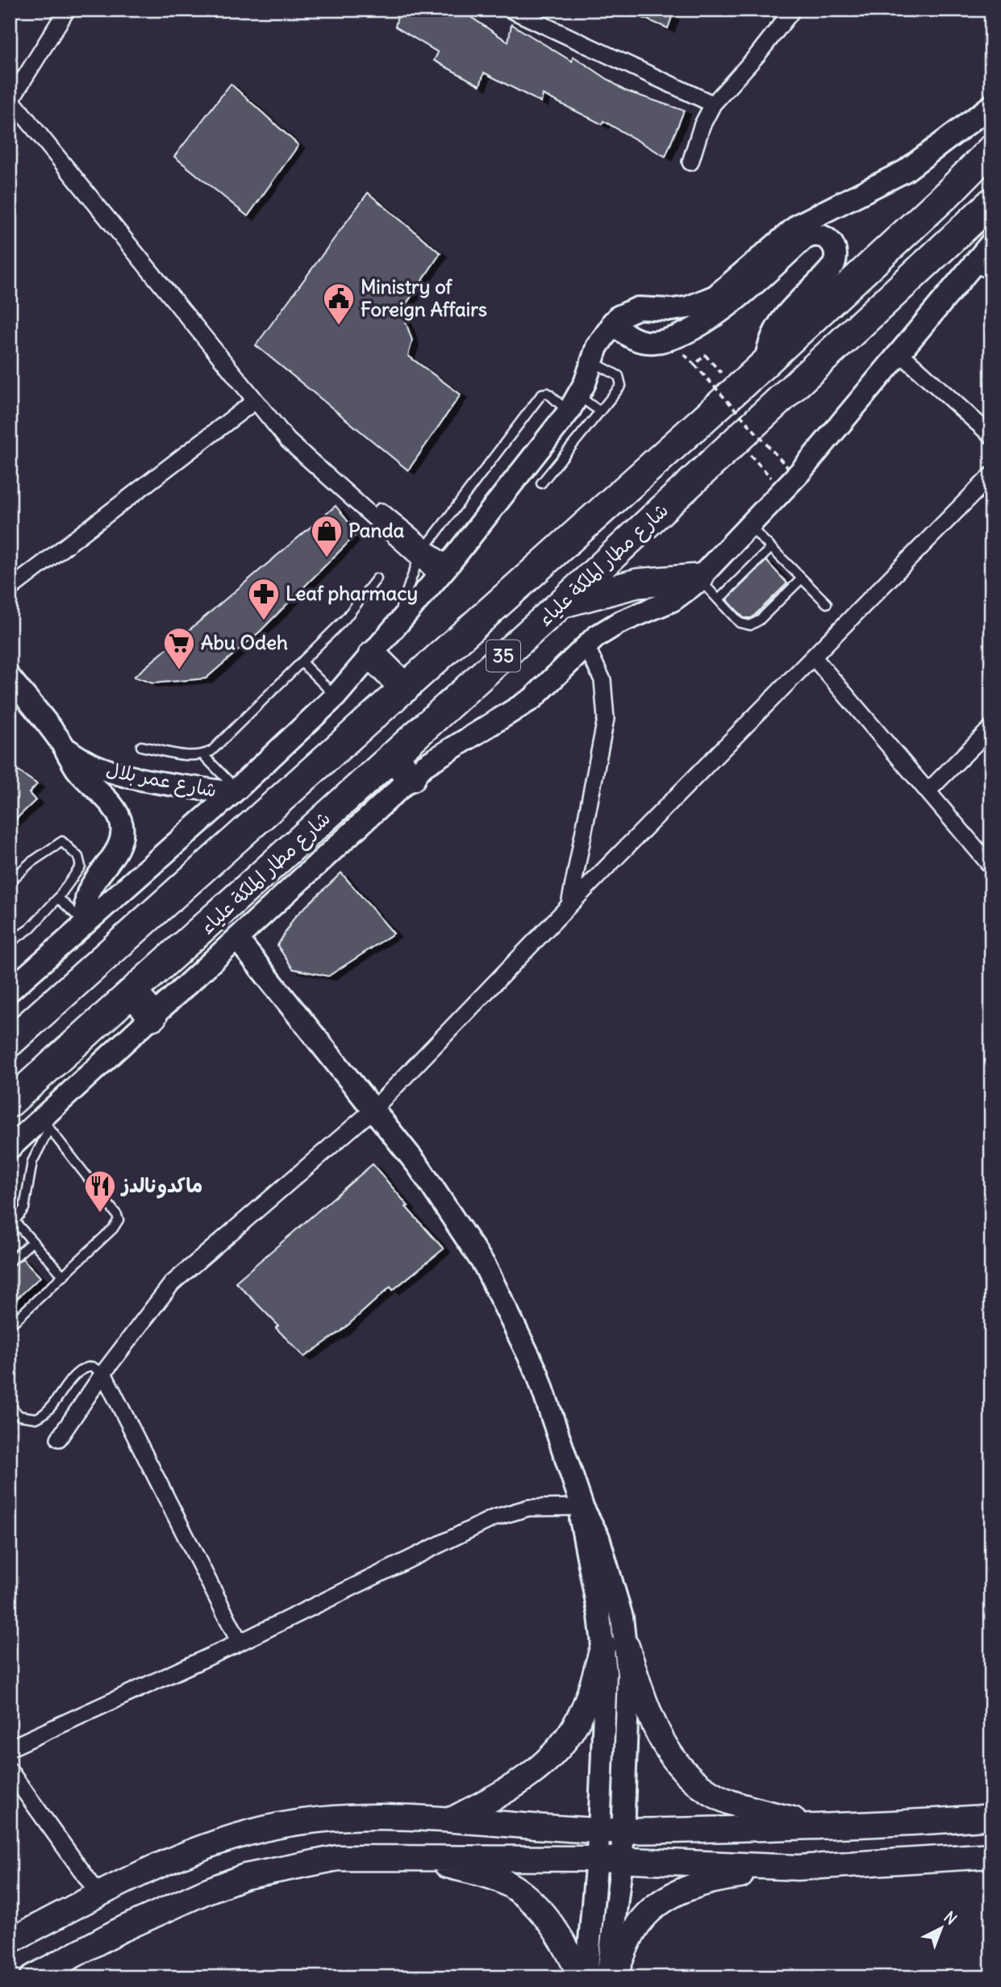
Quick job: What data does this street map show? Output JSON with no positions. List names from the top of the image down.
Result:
{
  "streets": {
    "highway": ["شارع مطار الملكة علياء", "35"],
    "street": ["شارع عمر بلال"]
  },
  "places": {
    "public building": ["Ministry of Foreign Affairs"],
    "shop": ["Panda"],
    "pharmacy": ["Leaf pharmacy"],
    "supermarket": ["Abu Odeh"],
    "restaurant": ["ماكدونالدز"]
  },
  "north": "top right"
}
